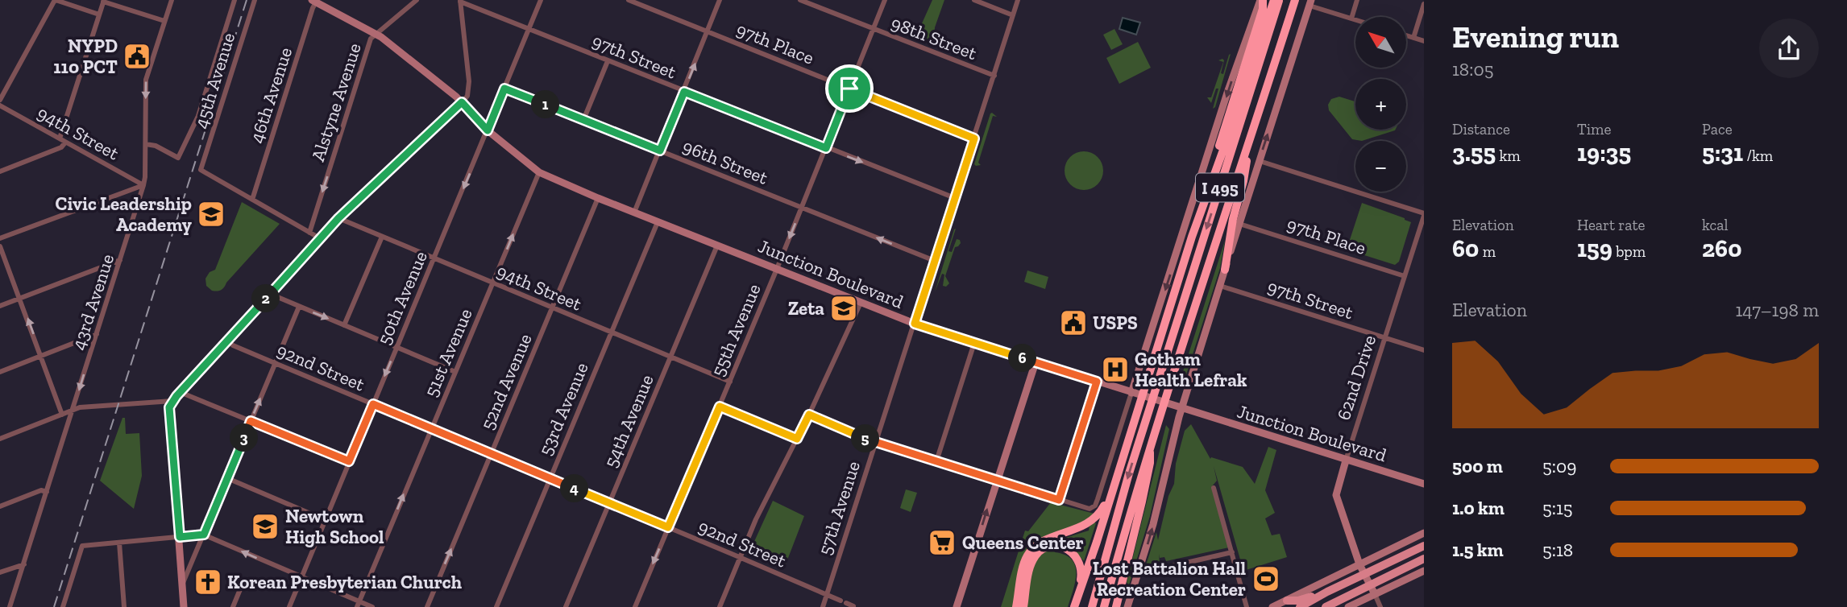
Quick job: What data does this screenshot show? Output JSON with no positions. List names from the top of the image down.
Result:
{
  "streets": {
    "highway": ["I 495"],
    "main road": ["Junction Boulevard", "62nd Drive"],
    "street": [
      "98th Street",
      "97th Place",
      "97th Street",
      "45th Avenue",
      "46th Avenue",
      "Alstyne Avenue",
      "94th Street",
      "96th Street",
      "50th Avenue",
      "43rd Avenue",
      "55th Avenue",
      "51st Avenue",
      "92nd Street",
      "52nd Avenue",
      "53rd Avenue",
      "54th Avenue",
      "57th Avenue"
    ]
  },
  "crossings": [
    ["98th Street", "55th Avenue"],
    ["98th Street", "57th Avenue"],
    ["97th Place", "55th Avenue"],
    ["97th Place", "62nd Drive"],
    ["97th Place", "57th Avenue"],
    ["97th Street", "50th Avenue"],
    ["97th Street", "55th Avenue"],
    ["97th Street", "62nd Drive"],
    ["97th Street", "57th Avenue"],
    ["45th Avenue", "46th Avenue"],
    ["46th Avenue", "Junction Boulevard"],
    ["Alstyne Avenue", "Junction Boulevard"],
    ["94th Street", "50th Avenue"],
    ["94th Street", "43rd Avenue"],
    ["94th Street", "55th Avenue"],
    ["94th Street", "51st Avenue"],
    ["94th Street", "52nd Avenue"],
    ["94th Street", "53rd Avenue"],
    ["94th Street", "54th Avenue"],
    ["96th Street", "50th Avenue"],
    ["96th Street", "55th Avenue"],
    ["96th Street", "57th Avenue"],
    ["Junction Boulevard", "50th Avenue"],
    ["Junction Boulevard", "55th Avenue"],
    ["Junction Boulevard", "51st Avenue"],
    ["Junction Boulevard", "62nd Drive"],
    ["Junction Boulevard", "52nd Avenue"],
    ["Junction Boulevard", "53rd Avenue"],
    ["Junction Boulevard", "54th Avenue"],
    ["Junction Boulevard", "57th Avenue"],
    ["50th Avenue", "92nd Street"],
    ["55th Avenue", "92nd Street"],
    ["51st Avenue", "92nd Street"],
    ["92nd Street", "52nd Avenue"],
    ["92nd Street", "53rd Avenue"],
    ["92nd Street", "54th Avenue"],
    ["92nd Street", "57th Avenue"]
  ],
  "one_way": ["Alstyne Avenue", "51st Avenue", "52nd Avenue"],
  "places": {
    "public building": ["NYPD 110 PCT", "USPS"],
    "school or university": ["Civic Leadership Academy", "Zeta", "Newtown High School"],
    "hospital": ["Gotham Health Lefrak"],
    "supermarket": ["Queens Center"],
    "sports": ["Lost Battalion Hall Recreation Center"],
    "church": ["Korean Presbyterian Church"]
  },
  "north": "top left",
  "page": {
    "heading": ["Evening run", "18:05"],
    "map_buttons": ["+", "−"],
    "pins": [
      "1",
      "2",
      "6",
      "3",
      "5",
      "4"
    ],
    "stats": [
      ["Distance", "3.55 km"],
      ["Time", "19:35"],
      ["Pace", "5:31 /km"],
      ["Elevation", "60 m"],
      ["Heart rate", "159 bpm"],
      ["kcal", "260"]
    ],
    "chart": ["Elevation", "147–198 m"],
    "list": [
      {
        "name": "500 m",
        "note": "5:09"
      },
      {
        "name": "1.0 km",
        "note": "5:15"
      },
      {
        "name": "1.5 km",
        "note": "5:18"
      }
    ]
  }
}
